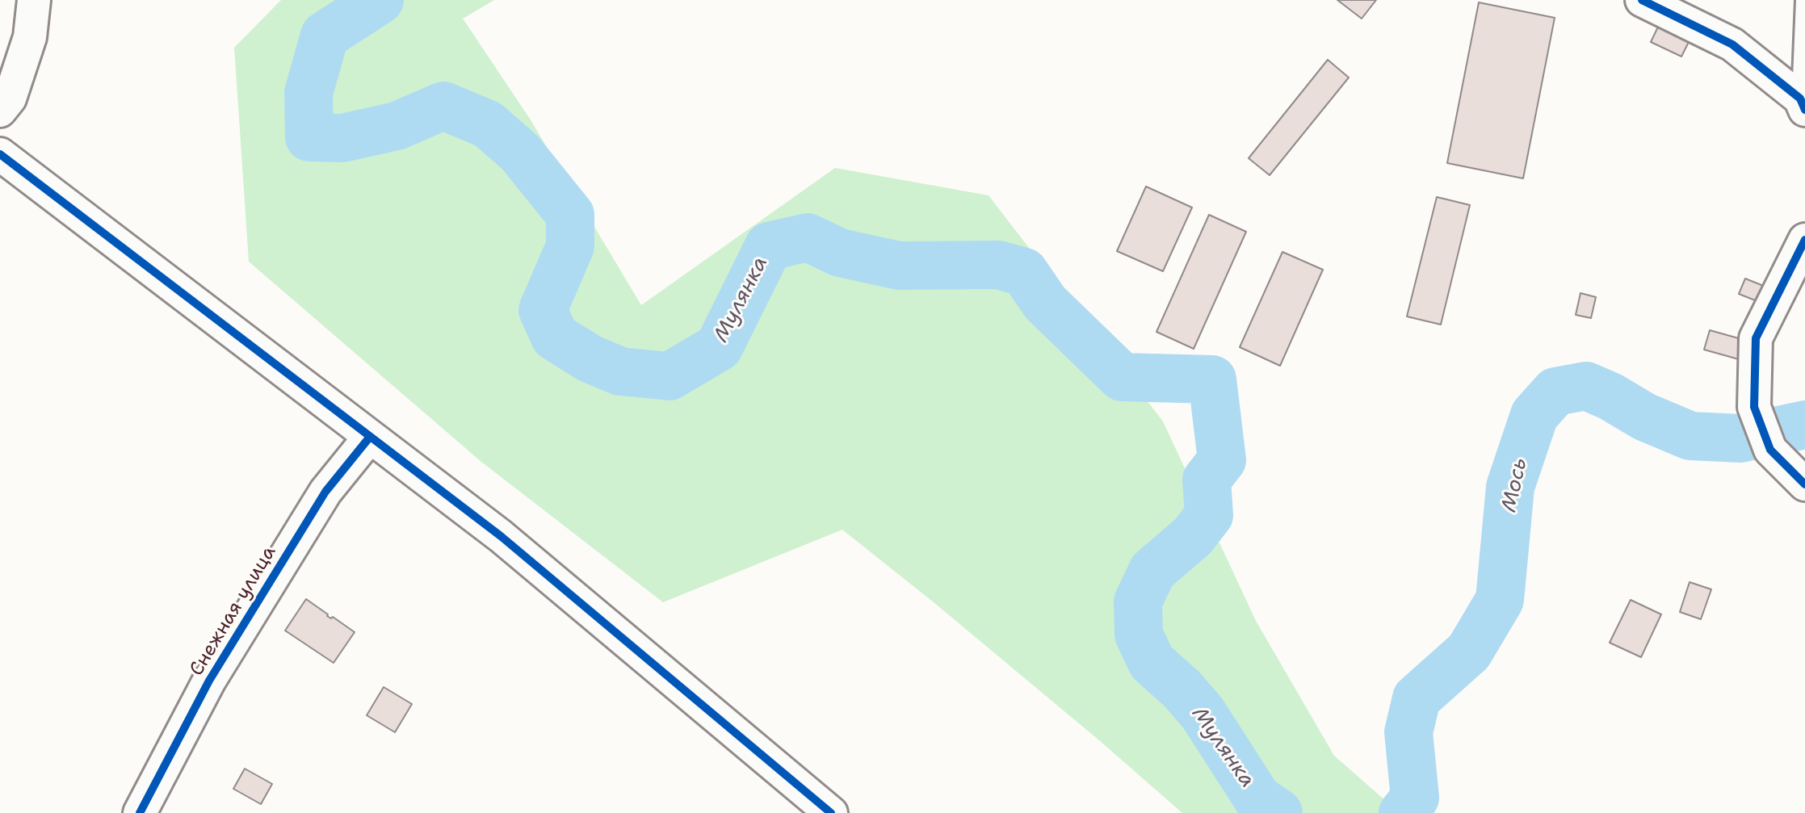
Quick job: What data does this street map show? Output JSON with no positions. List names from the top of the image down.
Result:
{
  "streets": {
    "street": ["Снежная улица"]
  },
  "water": ["Мулянка", "Мось"]
}
